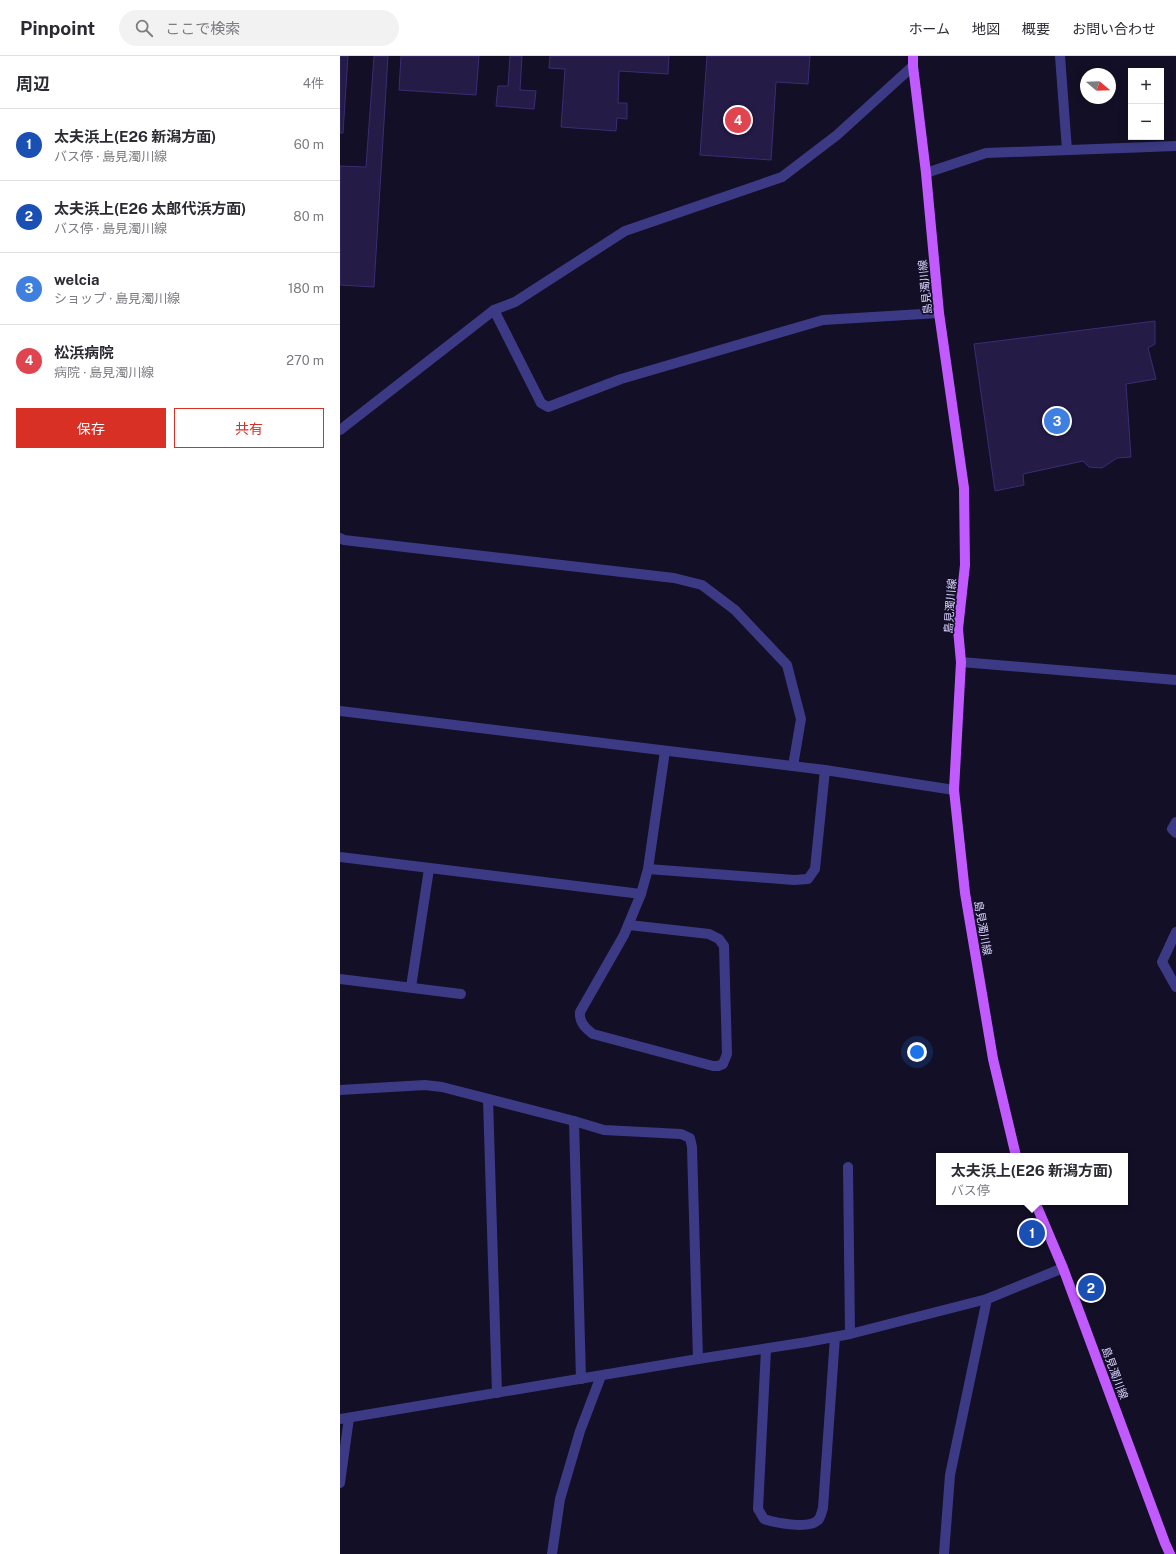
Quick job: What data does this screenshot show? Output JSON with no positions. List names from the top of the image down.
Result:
{
  "streets": {
    "main road": ["島見濁川線"]
  },
  "north": "right",
  "page": {
    "header": "Pinpoint",
    "search": "ここで検索",
    "nav": [
      "ホーム",
      "地図",
      "概要",
      "お問い合わせ"
    ],
    "heading": ["周辺", "4件"],
    "map_buttons": ["+", "−"],
    "pins": [
      "4",
      "3",
      "1",
      "2"
    ],
    "list": [
      {
        "mark": "1",
        "name": "太夫浜上(E26 新潟方面)",
        "note": "バス停 · 島見濁川線",
        "value": "60 m"
      },
      {
        "mark": "2",
        "name": "太夫浜上(E26 太郎代浜方面)",
        "note": "バス停 · 島見濁川線",
        "value": "80 m"
      },
      {
        "mark": "3",
        "name": "welcia",
        "note": "ショップ · 島見濁川線",
        "value": "180 m"
      },
      {
        "mark": "4",
        "name": "松浜病院",
        "note": "病院 · 島見濁川線",
        "value": "270 m"
      }
    ],
    "buttons": ["保存", "共有"],
    "popup": ["太夫浜上(E26 新潟方面)", "バス停"]
  }
}
